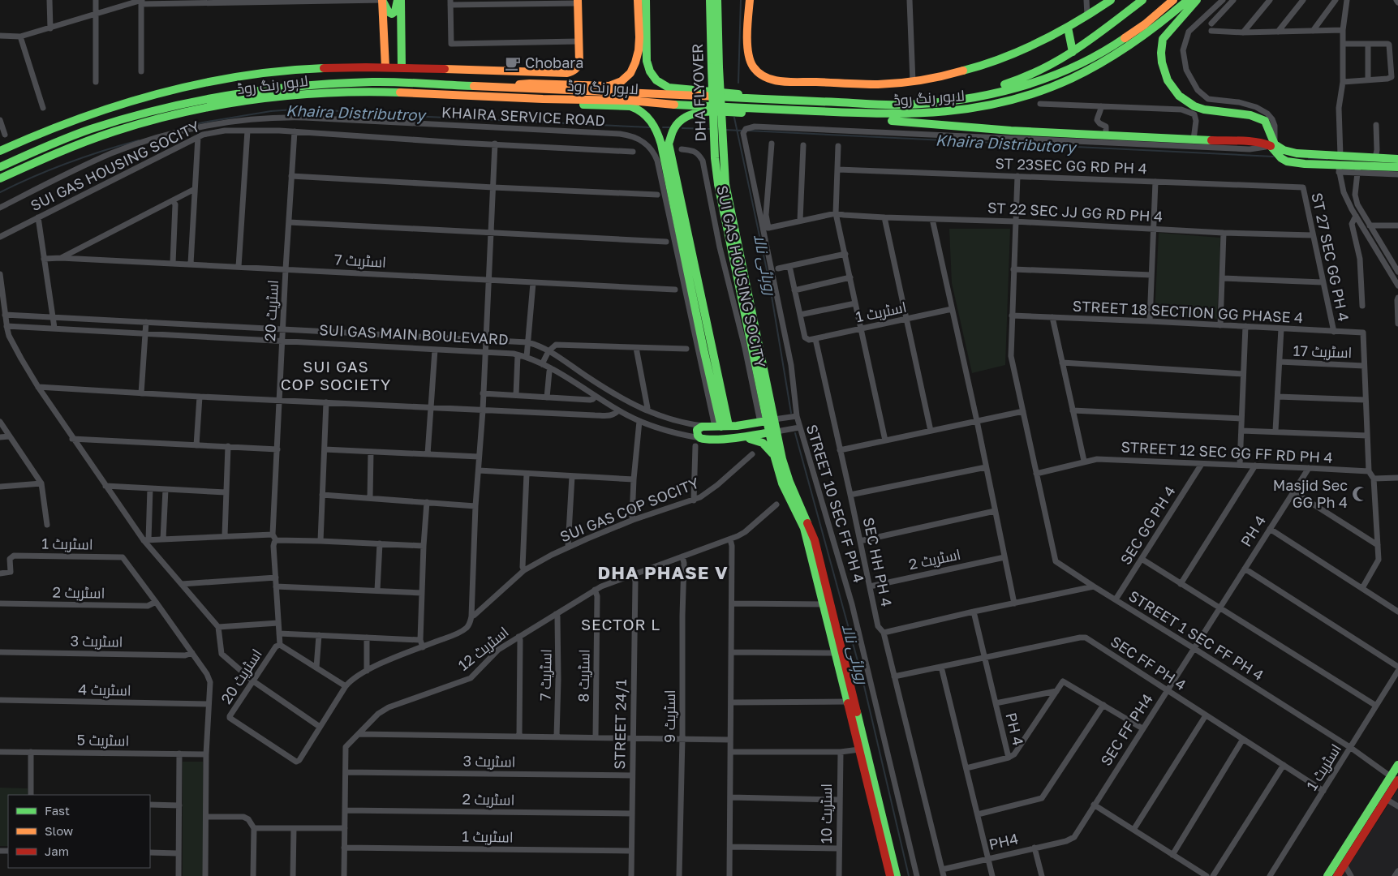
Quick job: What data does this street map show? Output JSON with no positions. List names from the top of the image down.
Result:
{
  "streets": {
    "main road": ["لاہور رنگ روڈ", "DHA FLYOVER", "SUI GAS MAIN BOULEVARD"],
    "street": [
      "KHAIRA SERVICE ROAD",
      "SUI GAS HOUSING SOCITY",
      "ST 23SEC GG RD PH 4",
      "ST 22 SEC JJ GG RD PH 4",
      "ST 27 SEC GG PH 4",
      "اسٹریٹ 7",
      "اسٹریٹ 20",
      "اسٹریٹ 1",
      "STREET 18 SECTION GG PHASE 4",
      "اسٹریٹ 17",
      "STREET 12 SEC GG FF RD PH 4",
      "STREET 10 SEC FF PH 4",
      "SUI GAS COP SOCITY",
      "SEC GG PH 4",
      "PH 4",
      "اسٹریٹ 2",
      "SEC HH PH 4",
      "STREET 1 SEC FF PH 4",
      "اسٹریٹ 3",
      "اسٹریٹ 12",
      "SEC FF PH 4",
      "اسٹریٹ 8",
      "اسٹریٹ 4",
      "اسٹریٹ 9",
      "STREET 24/1",
      "SEC FF PH4",
      "اسٹریٹ 5",
      "اسٹریٹ 10",
      "PH4"
    ]
  },
  "crossings": [
    ["DHA FLYOVER", "SUI GAS HOUSING SOCITY"],
    ["DHA FLYOVER", "SUI GAS MAIN BOULEVARD"],
    ["KHAIRA SERVICE ROAD", "SUI GAS MAIN BOULEVARD"],
    ["SUI GAS HOUSING SOCITY", "اسٹریٹ 20"],
    ["SUI GAS HOUSING SOCITY", "SUI GAS MAIN BOULEVARD"],
    ["ST 23SEC GG RD PH 4", "ST 27 SEC GG PH 4"],
    ["ST 23SEC GG RD PH 4", "STREET 1 SEC FF PH 4"],
    ["ST 22 SEC JJ GG RD PH 4", "ST 27 SEC GG PH 4"],
    ["ST 22 SEC JJ GG RD PH 4", "STREET 1 SEC FF PH 4"],
    ["ST 27 SEC GG PH 4", "STREET 18 SECTION GG PHASE 4"],
    ["اسٹریٹ 7", "اسٹریٹ 20"],
    ["اسٹریٹ 7", "اسٹریٹ 12"],
    ["اسٹریٹ 20", "SUI GAS MAIN BOULEVARD"],
    ["اسٹریٹ 20", "SUI GAS COP SOCITY"],
    ["اسٹریٹ 1", "اسٹریٹ 2"],
    ["اسٹریٹ 1", "SEC HH PH 4"],
    ["اسٹریٹ 1", "STREET 1 SEC FF PH 4"],
    ["اسٹریٹ 1", "اسٹریٹ 12"],
    ["اسٹریٹ 1", "SEC FF PH 4"],
    ["اسٹریٹ 1", "STREET 24/1"],
    ["STREET 18 SECTION GG PHASE 4", "اسٹریٹ 17"],
    ["STREET 18 SECTION GG PHASE 4", "STREET 1 SEC FF PH 4"],
    ["SUI GAS MAIN BOULEVARD", "STREET 10 SEC FF PH 4"],
    ["STREET 12 SEC GG FF RD PH 4", "SEC GG PH 4"],
    ["STREET 12 SEC GG FF RD PH 4", "PH 4"],
    ["SEC GG PH 4", "STREET 1 SEC FF PH 4"],
    ["PH 4", "SEC FF PH 4"],
    ["PH 4", "SEC FF PH4"],
    ["اسٹریٹ 2", "SEC HH PH 4"],
    ["اسٹریٹ 2", "اسٹریٹ 12"],
    ["اسٹریٹ 2", "STREET 24/1"],
    ["SEC HH PH 4", "PH4"],
    ["STREET 1 SEC FF PH 4", "SEC FF PH4"],
    ["اسٹریٹ 3", "اسٹریٹ 12"],
    ["اسٹریٹ 3", "STREET 24/1"],
    ["اسٹریٹ 12", "اسٹریٹ 8"],
    ["اسٹریٹ 12", "اسٹریٹ 9"],
    ["اسٹریٹ 12", "STREET 24/1"],
    ["SEC FF PH 4", "SEC FF PH4"],
    ["SEC FF PH4", "PH4"]
  ],
  "districts": ["SUI GAS COP SOCIETY", "DHA PHASE V", "SECTOR L"],
  "water": ["Khaira Distributroy", "Khaira Distributory", "روہائی نالا"],
  "places": {
    "cafe": ["Chobara"],
    "mosque": ["Masjid Sec GG Ph 4"]
  },
  "legend": ["Fast", "Slow", "Jam"]
}
